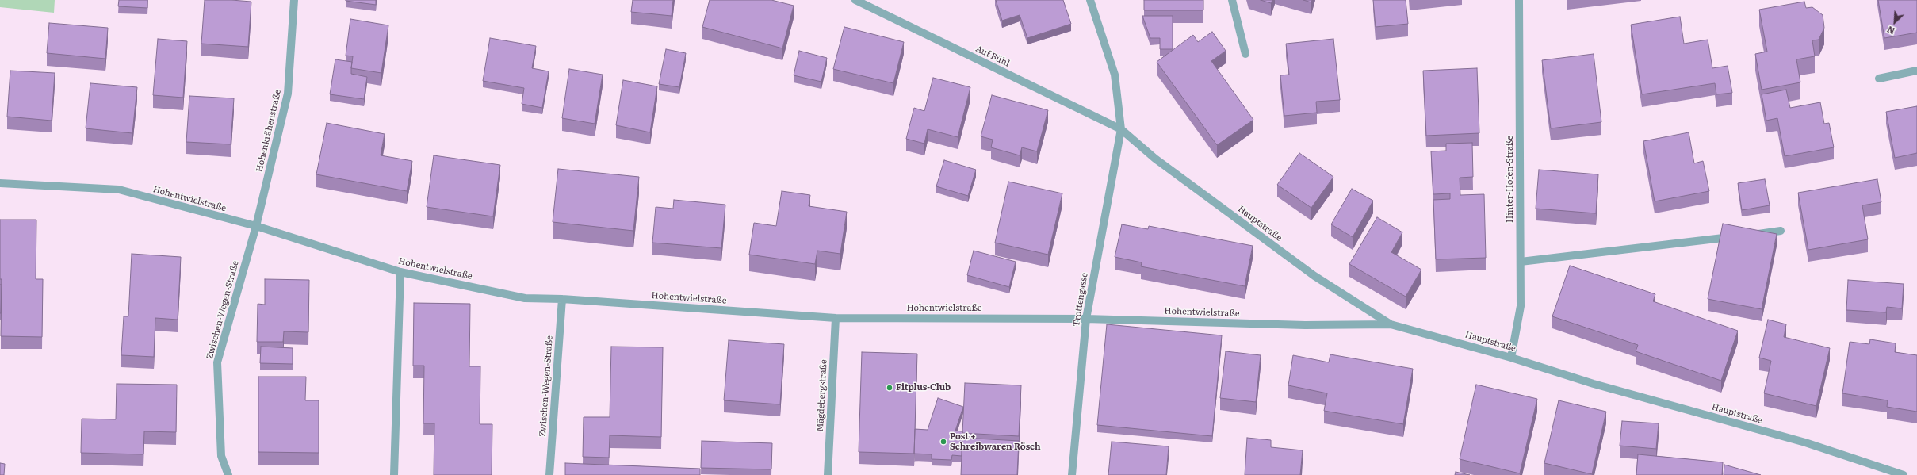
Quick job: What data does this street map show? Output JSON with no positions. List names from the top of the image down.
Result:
{
  "streets": {
    "street": [
      "Auf Bühl",
      "Hohenkrähenstraße",
      "Hinter-Hofen-Straße",
      "Hohentwielstraße",
      "Hauptstraße",
      "Trottengasse",
      "Zwischen-Wegen-Straße",
      "Mägdebergstraße"
    ]
  },
  "crossings": [
    ["Auf Bühl", "Hauptstraße"],
    ["Auf Bühl", "Trottengasse"],
    ["Hohenkrähenstraße", "Hohentwielstraße"],
    ["Hohenkrähenstraße", "Zwischen-Wegen-Straße"],
    ["Hinter-Hofen-Straße", "Hauptstraße"],
    ["Hohentwielstraße", "Hauptstraße"],
    ["Hohentwielstraße", "Trottengasse"],
    ["Hohentwielstraße", "Zwischen-Wegen-Straße"],
    ["Hohentwielstraße", "Mägdebergstraße"],
    ["Hauptstraße", "Trottengasse"]
  ],
  "places": ["Fitplus-Club", "Post + Schreibwaren Rösch"],
  "north": "bottom left"
}
